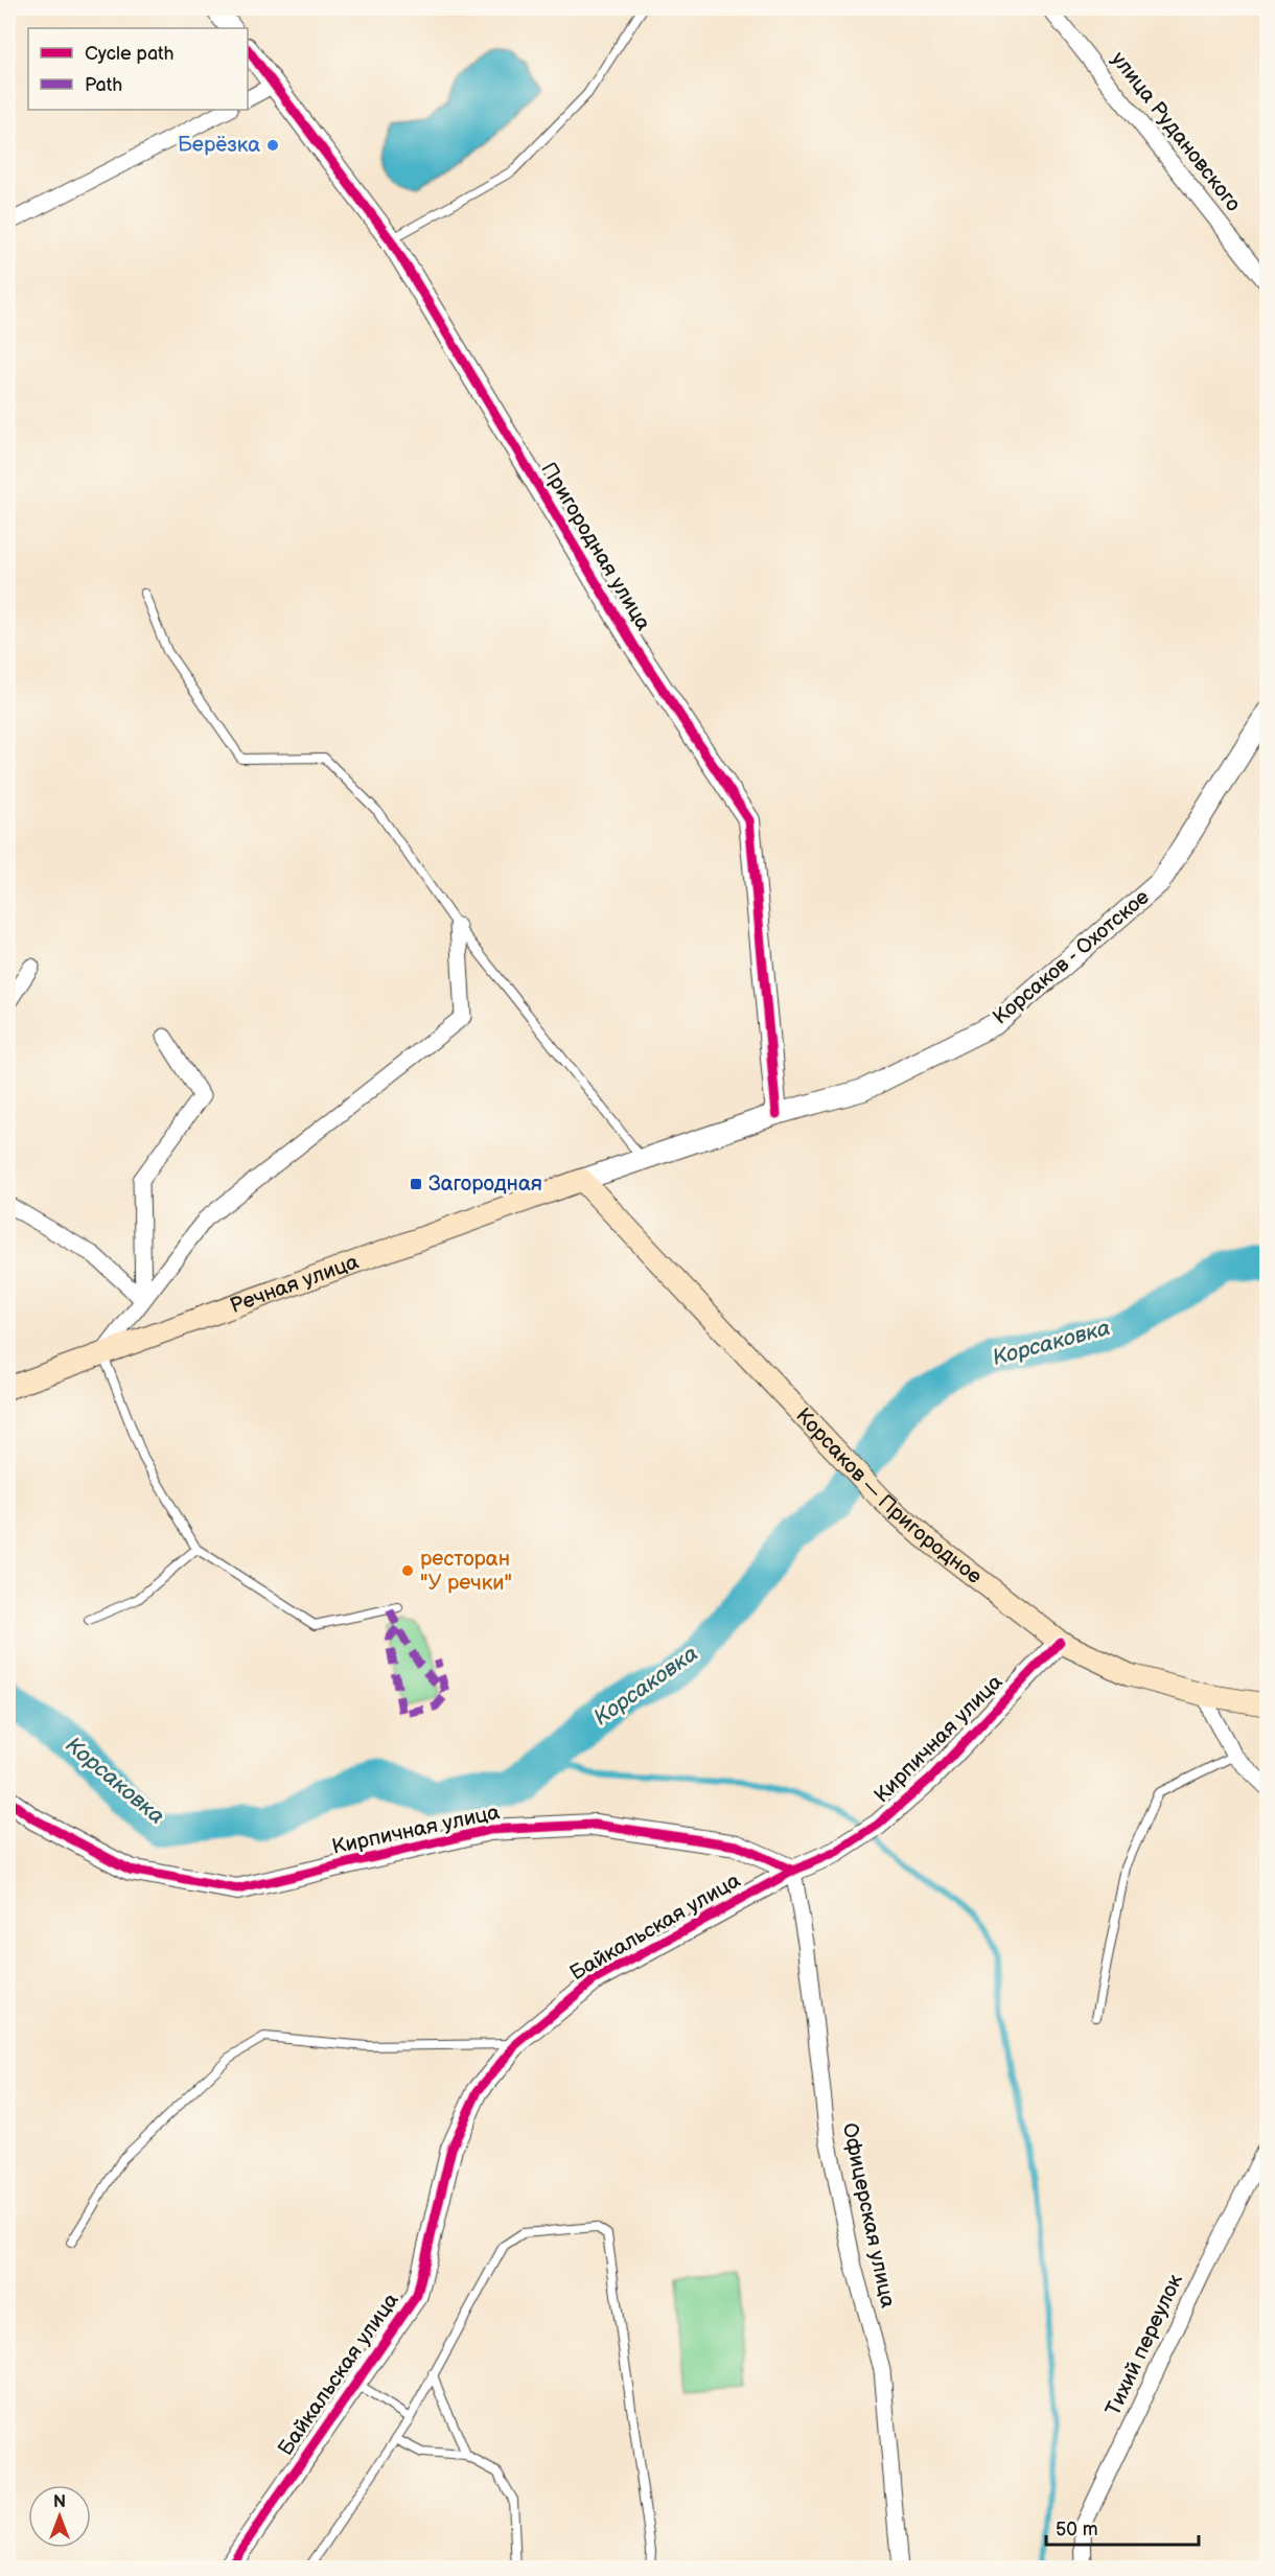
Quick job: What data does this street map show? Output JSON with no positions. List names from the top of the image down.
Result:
{
  "streets": {
    "main road": ["Речная улица", "Корсаков — Пригородное"],
    "street": [
      "улица Рудановского",
      "Пригородная улица",
      "Корсаков - Охотское",
      "Кирпичная улица",
      "Байкальская улица",
      "Офицерская улица",
      "Тихий переулок"
    ]
  },
  "crossings": [
    ["Пригородная улица", "Корсаков - Охотское"],
    ["Корсаков - Охотское", "Речная улица"],
    ["Корсаков - Охотское", "Корсаков — Пригородное"],
    ["Речная улица", "Корсаков — Пригородное"],
    ["Корсаков — Пригородное", "Кирпичная улица"],
    ["Кирпичная улица", "Байкальская улица"],
    ["Кирпичная улица", "Офицерская улица"],
    ["Байкальская улица", "Офицерская улица"]
  ],
  "water": ["Корсаковка"],
  "places": {
    "other": ["Берёзка", "ресторан \"У речки\""],
    "transit": ["Загородная"]
  },
  "legend": ["Cycle path", "Path"],
  "scale_bar": "50 m",
  "north": "top"
}
